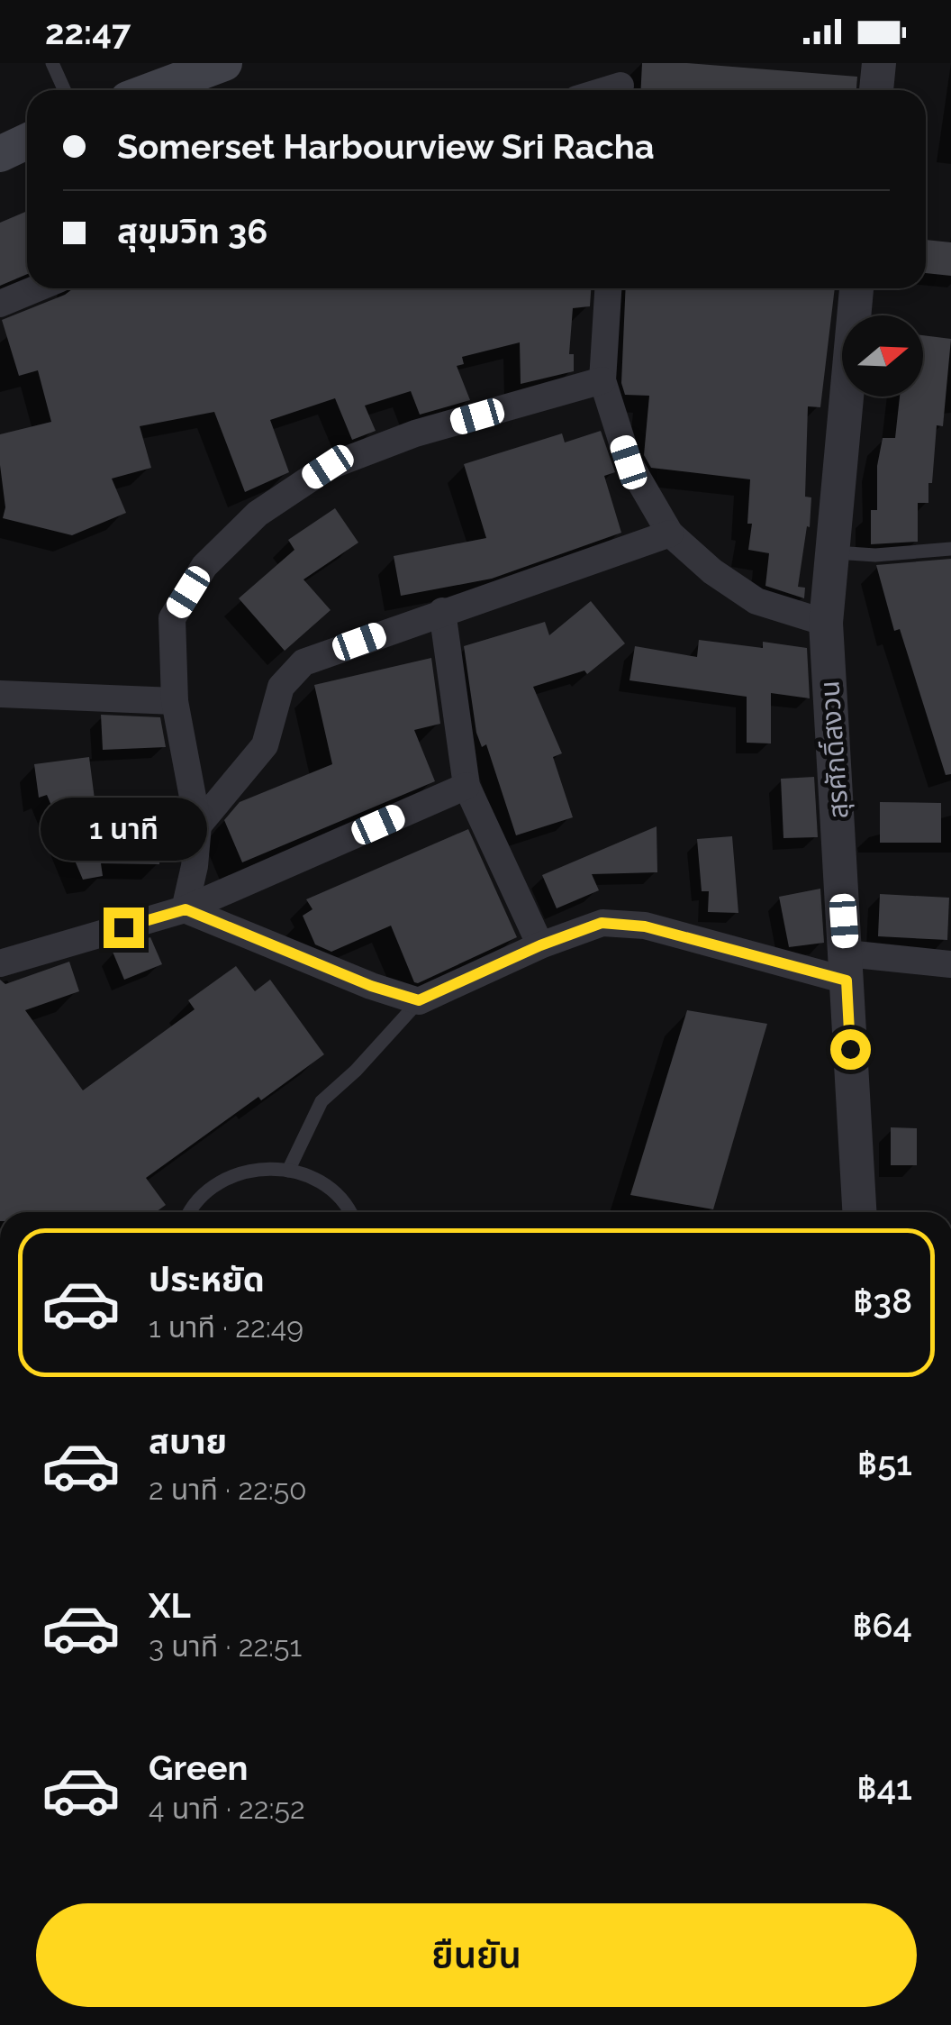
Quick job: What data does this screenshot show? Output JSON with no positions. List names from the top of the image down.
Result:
{
  "streets": {
    "street": ["สุรศักดิ์สงวน"]
  },
  "north": "right",
  "page": {
    "status": "22:47",
    "banner": ["Somerset Harbourview Sri Racha", "สุขุมวิท 36"],
    "bubble": "1 นาที",
    "list": [
      {
        "name": "ประหยัด",
        "note": "1 นาที · 22:49",
        "value": "฿38"
      },
      {
        "name": "สบาย",
        "note": "2 นาที · 22:50",
        "value": "฿51"
      },
      {
        "name": "XL",
        "note": "3 นาที · 22:51",
        "value": "฿64"
      },
      {
        "name": "Green",
        "note": "4 นาที · 22:52",
        "value": "฿41"
      }
    ],
    "buttons": "ยืนยัน"
  }
}
